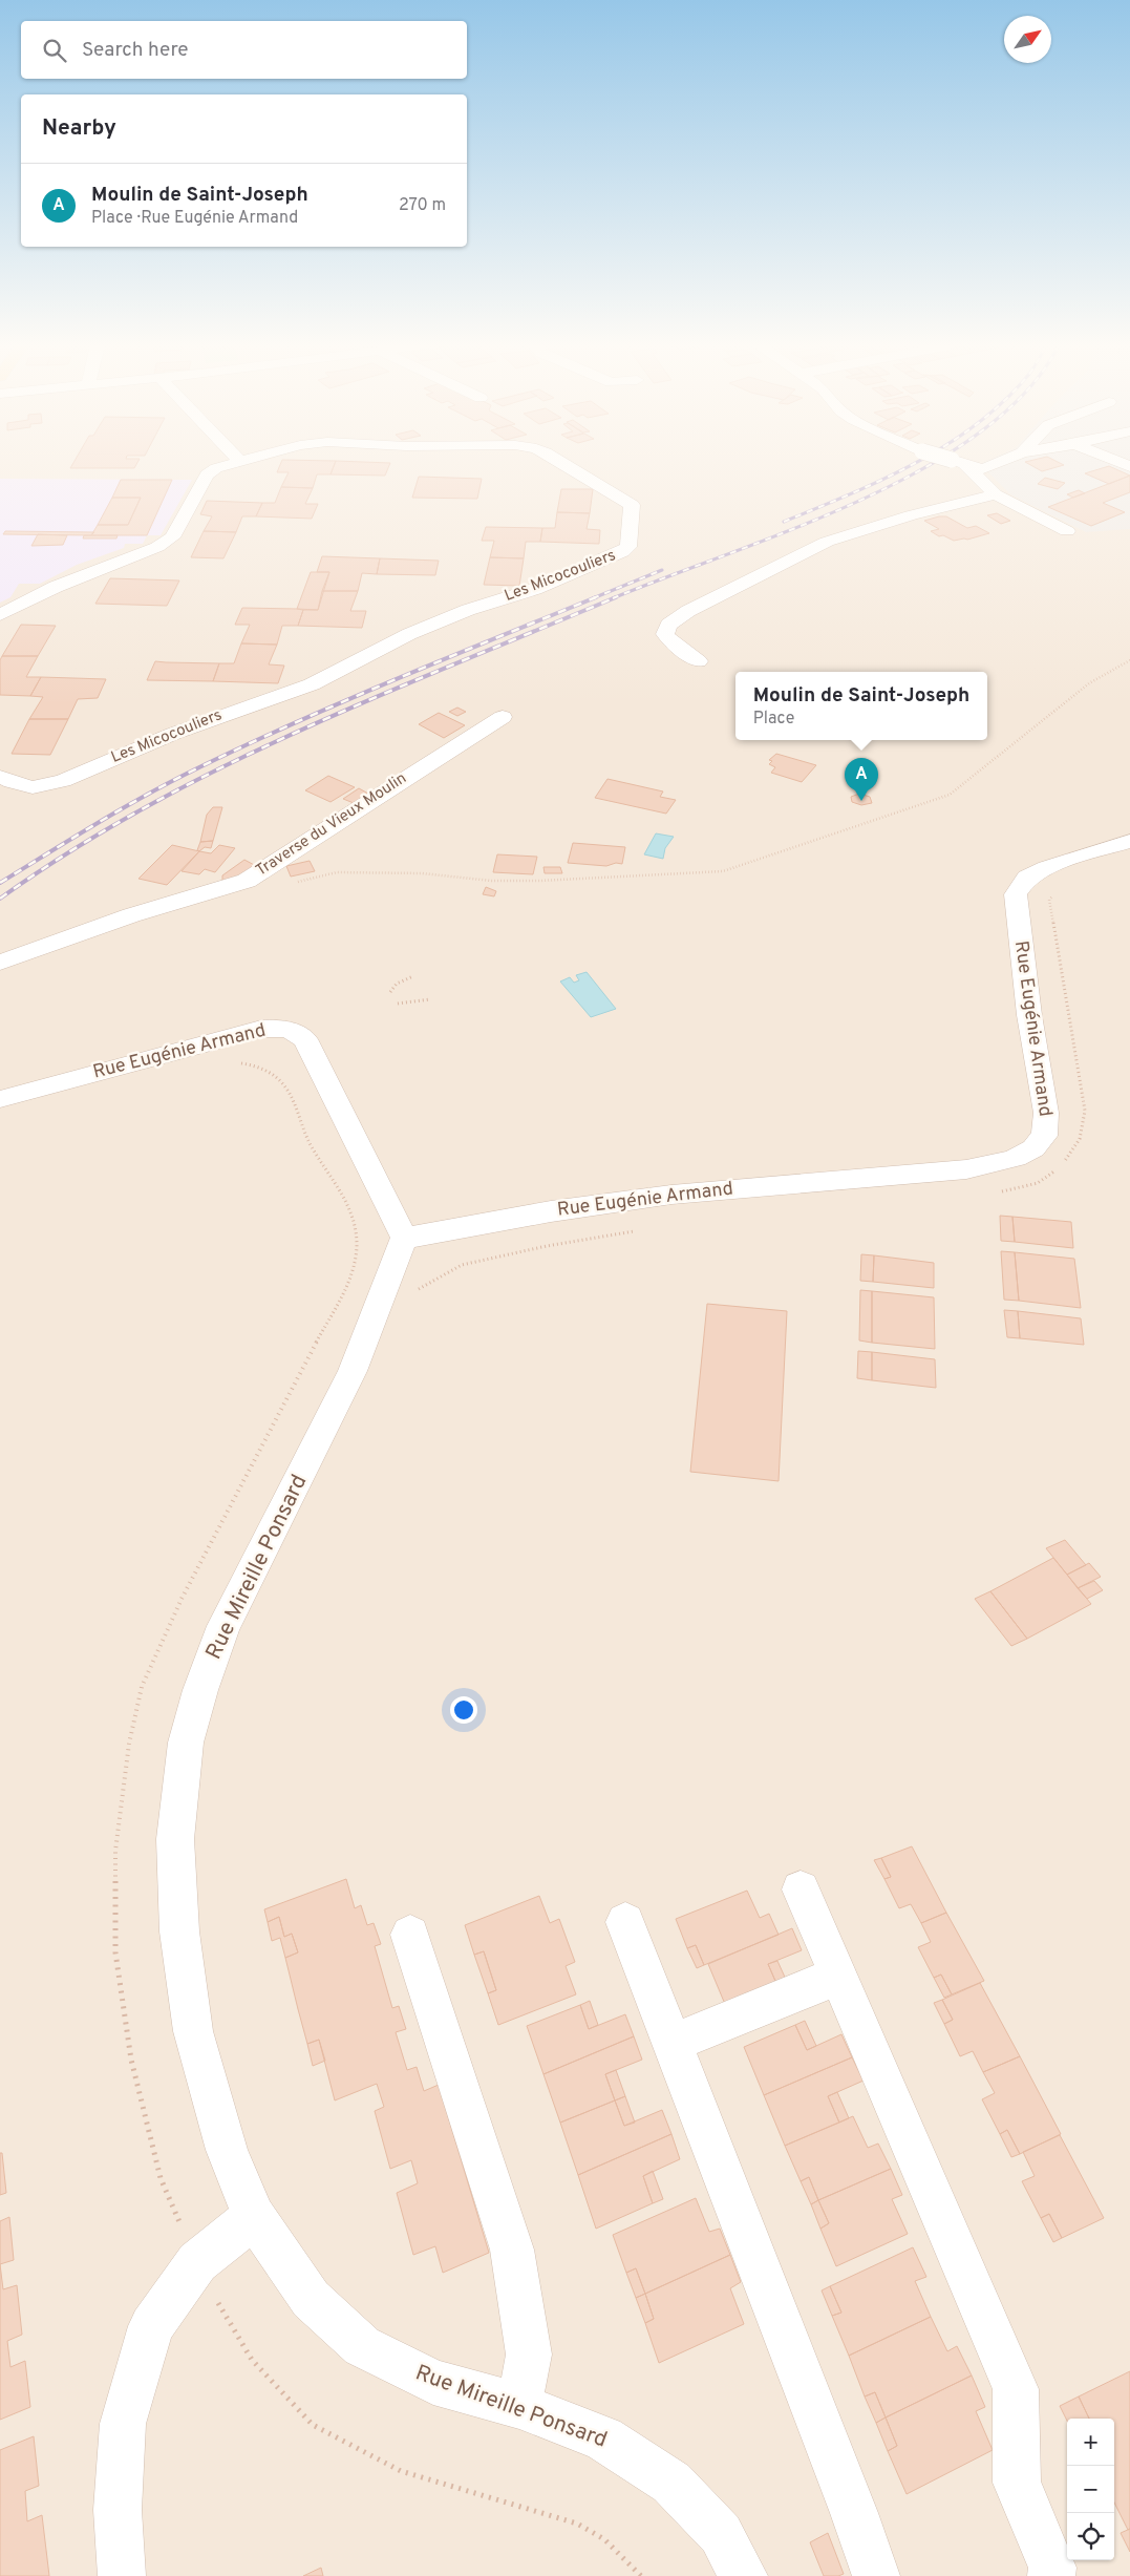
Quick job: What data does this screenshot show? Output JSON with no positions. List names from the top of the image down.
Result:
{
  "streets": {
    "street": [
      "Les Micocouliers",
      "Traverse du Vieux Moulin",
      "Rue Eugénie Armand",
      "Rue Mireille Ponsard"
    ]
  },
  "crossings": [
    ["Rue Eugénie Armand", "Rue Mireille Ponsard"]
  ],
  "north": "top right",
  "page": {
    "search": "Search here",
    "heading": "Nearby",
    "list": [
      {
        "mark": "A",
        "name": "Moulin de Saint-Joseph",
        "note": "Place · Rue Eugénie Armand",
        "value": "270 m"
      }
    ],
    "popup": ["Moulin de Saint-Joseph", "Place"],
    "pins": "A",
    "map_buttons": ["+", "−"]
  }
}
